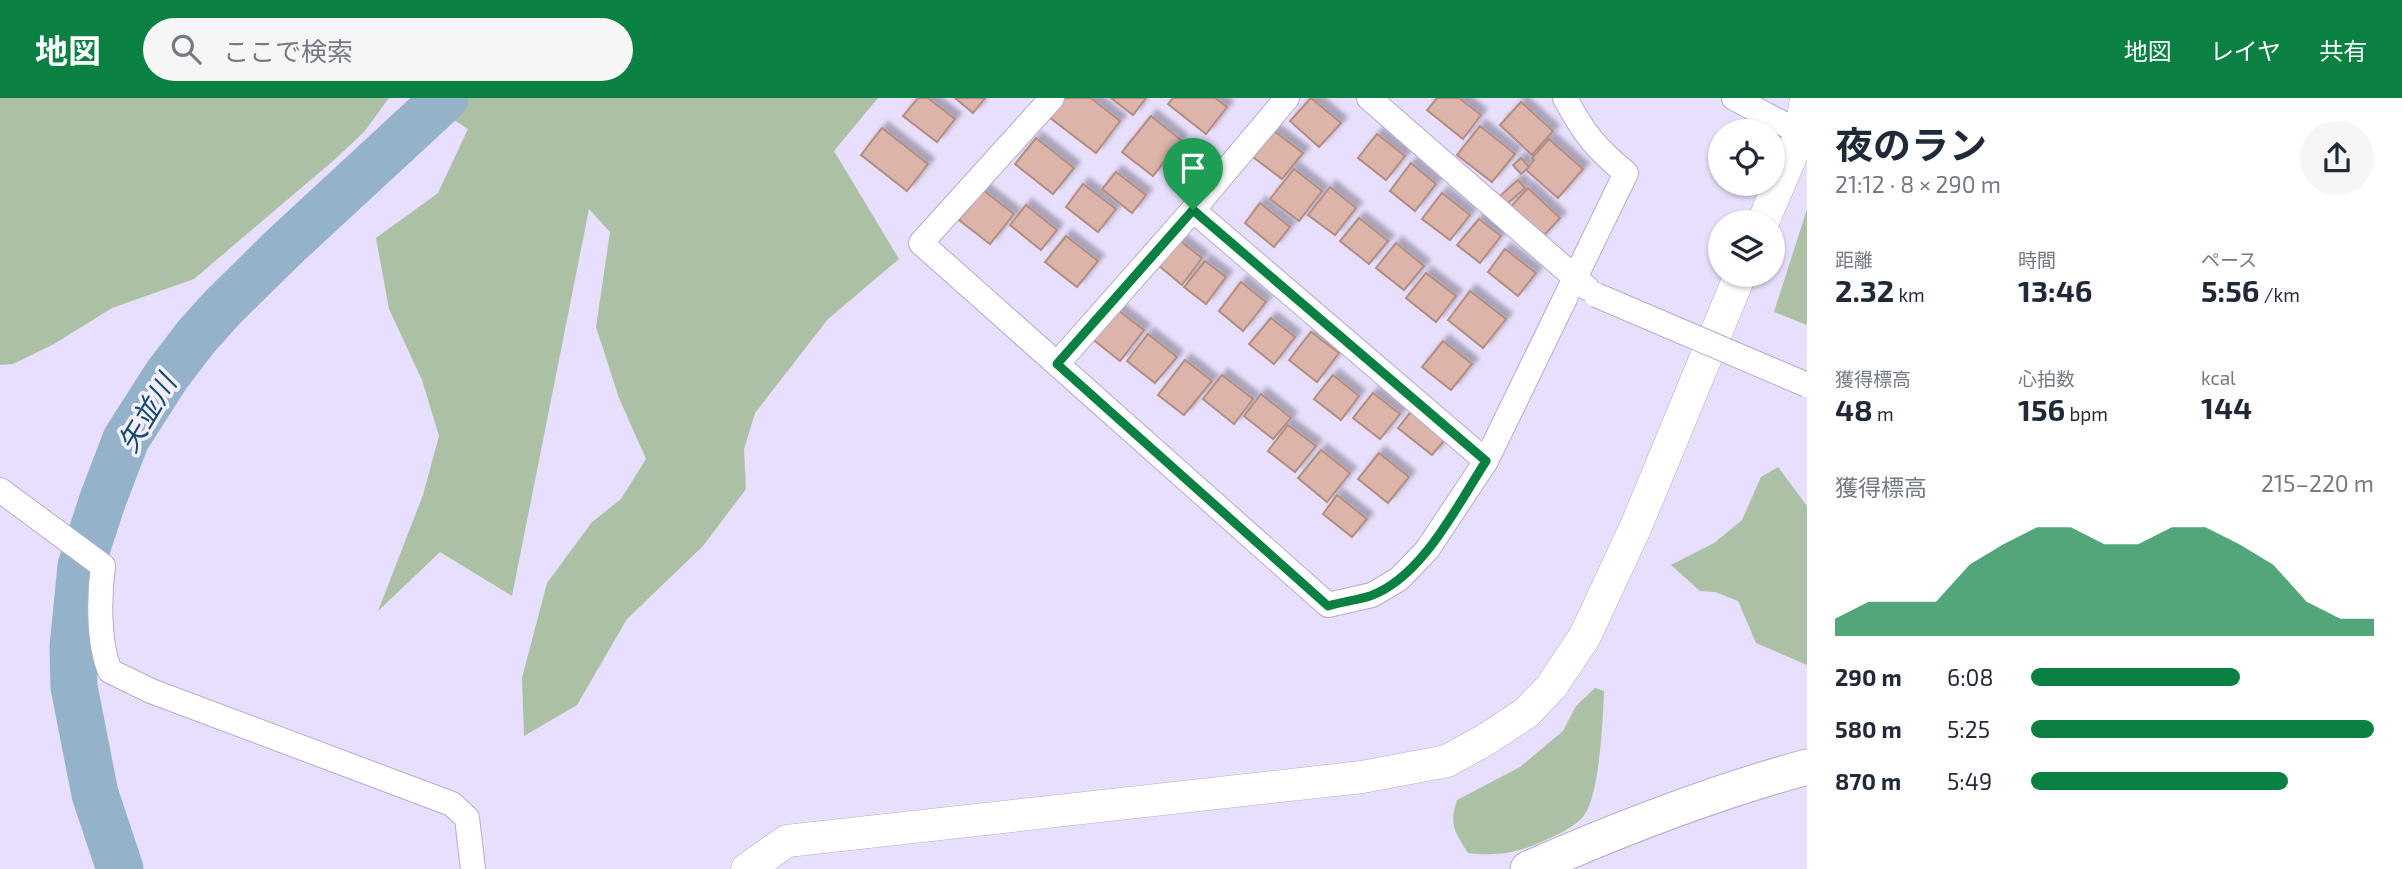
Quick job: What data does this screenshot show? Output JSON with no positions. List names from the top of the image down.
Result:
{
  "water": ["矢並川"],
  "page": {
    "header": "地図",
    "search": "ここで検索",
    "nav": ["地図", "レイヤ", "共有"],
    "heading": ["夜のラン", "21:12 · 8 × 290 m"],
    "stats": [
      ["距離", "2.32 km"],
      ["時間", "13:46"],
      ["ペース", "5:56 /km"],
      ["獲得標高", "48 m"],
      ["心拍数", "156 bpm"],
      ["kcal", "144"]
    ],
    "chart": ["獲得標高", "215–220 m"],
    "list": [
      {
        "name": "290 m",
        "note": "6:08"
      },
      {
        "name": "580 m",
        "note": "5:25"
      },
      {
        "name": "870 m",
        "note": "5:49"
      }
    ]
  }
}
